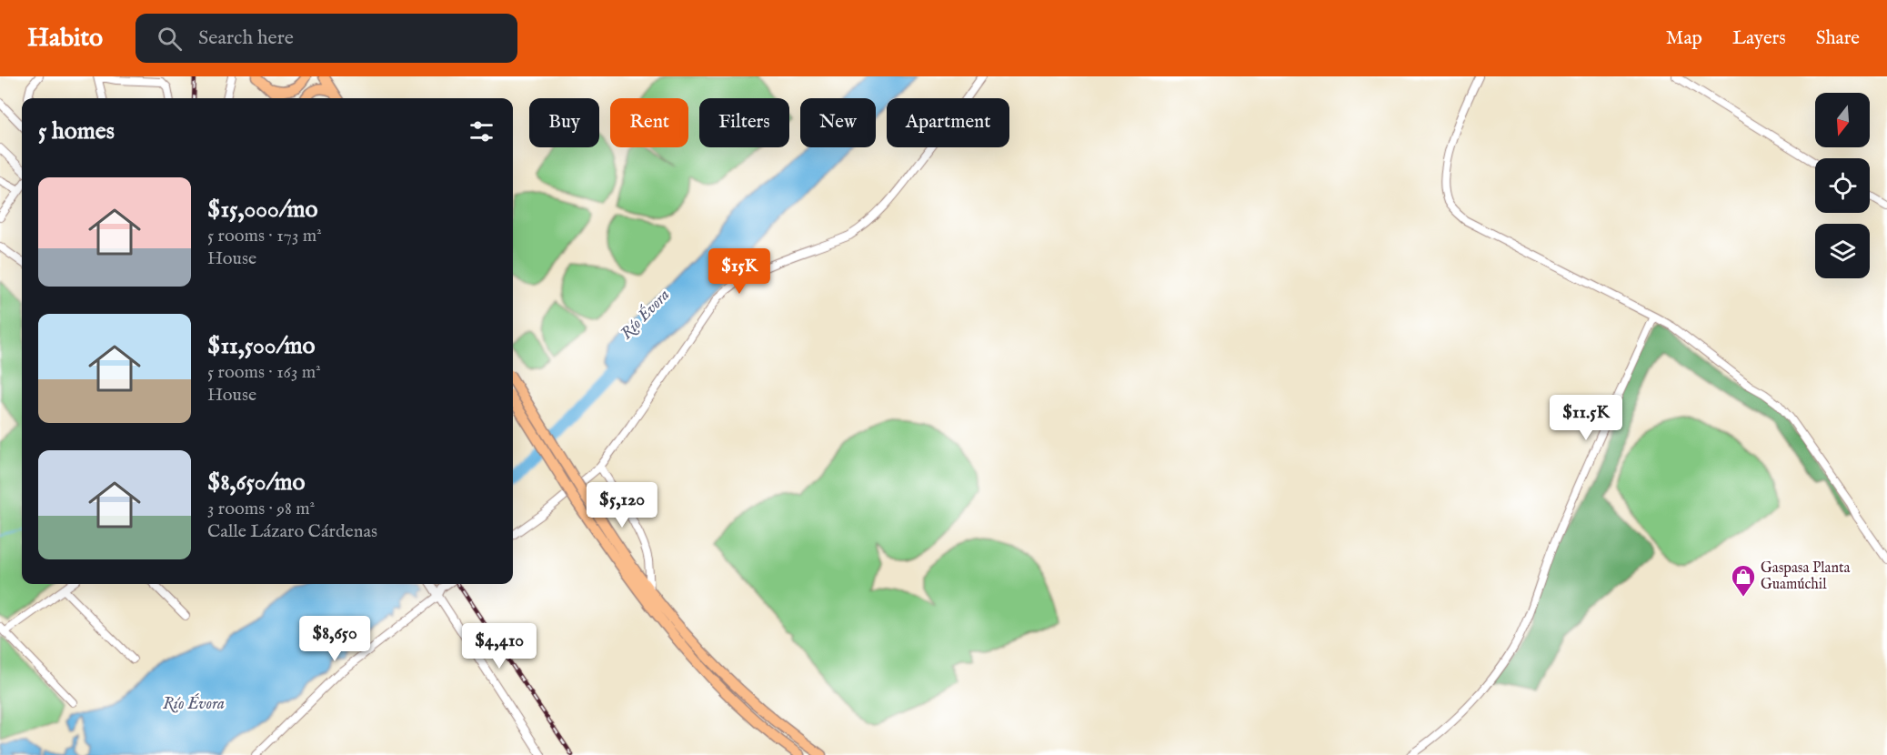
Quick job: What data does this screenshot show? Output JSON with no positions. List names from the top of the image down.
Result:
{
  "water": ["Río Évora"],
  "places": {
    "shop": ["Gaspasa Planta Guamúchil"]
  },
  "north": "bottom",
  "page": {
    "header": "Habito",
    "search": "Search here",
    "nav": ["Map", "Layers", "Share"],
    "chip": [
      "Buy",
      "Rent",
      "Filters",
      "New",
      "Apartment"
    ],
    "heading": "5 homes",
    "list": [
      {
        "name": "$15,000/mo",
        "note": "5 rooms · 173 m² · House"
      },
      {
        "name": "$11,500/mo",
        "note": "5 rooms · 163 m² · House"
      },
      {
        "name": "$8,650/mo",
        "note": "3 rooms · 98 m² · Calle Lázaro Cárdenas"
      }
    ],
    "price": [
      "$15K",
      "$11.5K",
      "$5,120",
      "$8,650",
      "$4,410"
    ]
  }
}
